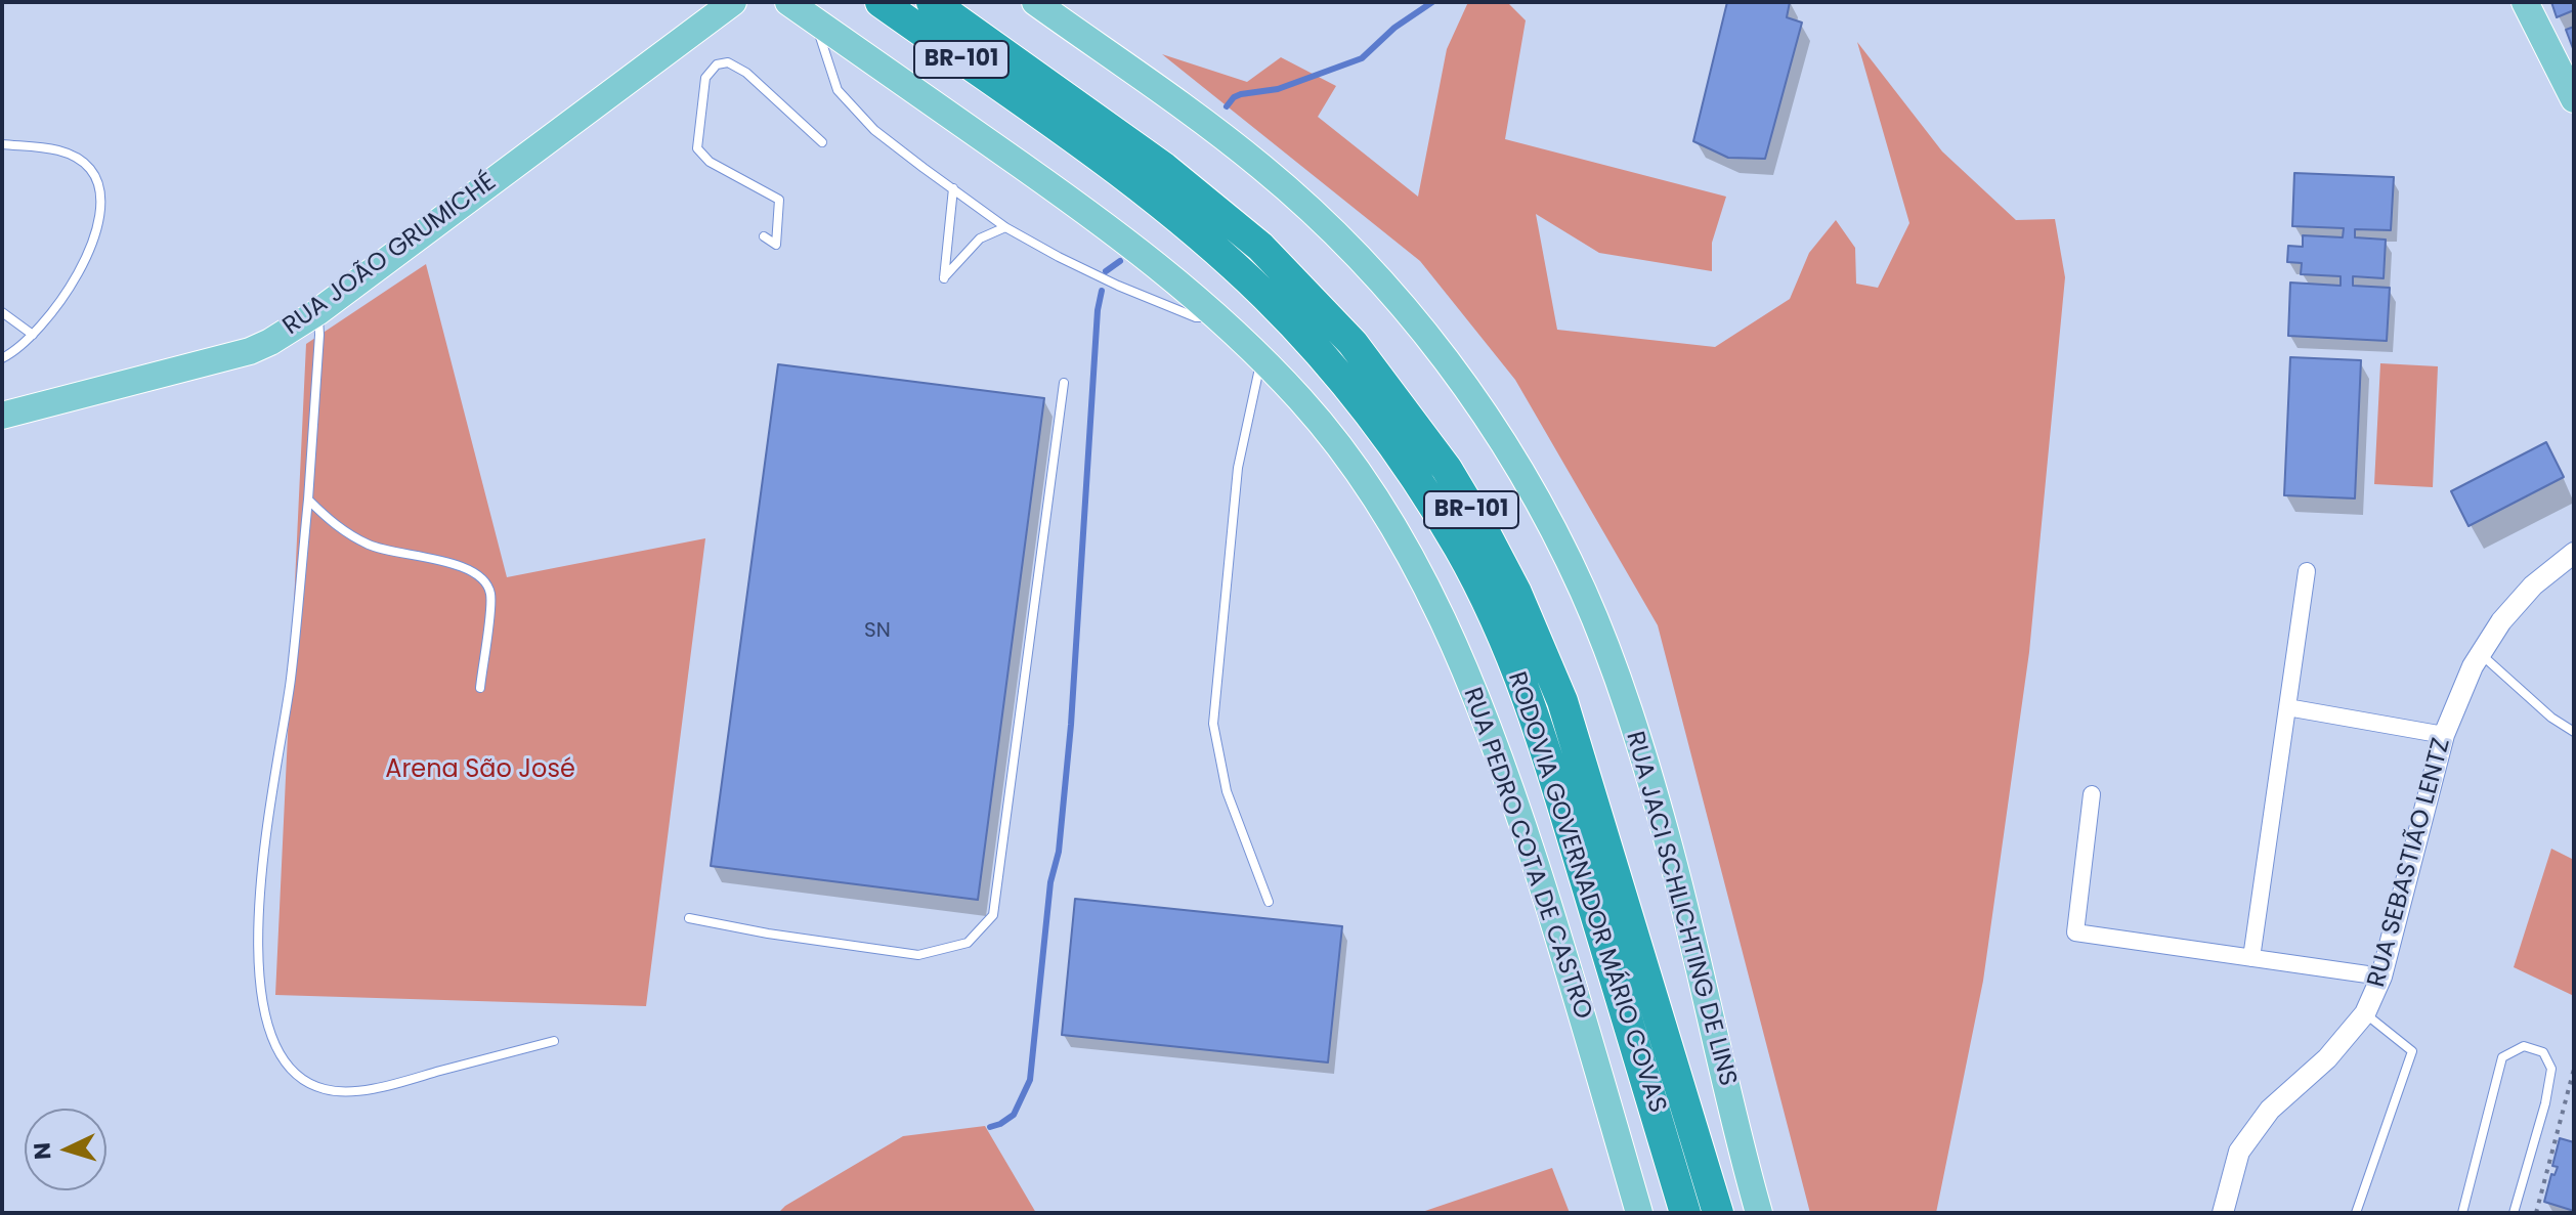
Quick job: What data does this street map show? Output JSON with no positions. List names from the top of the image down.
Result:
{
  "streets": {
    "highway": ["BR-101", "RODOVIA GOVERNADOR MÁRIO COVAS"],
    "main road": ["RUA JOÃO GRUMICHÉ", "RUA PEDRO COTA DE CASTRO", "RUA JACI SCHLICHTING DE LINS"],
    "street": ["RUA SEBASTIÃO LENTZ"]
  },
  "parks": ["Arena São José"],
  "house_numbers": ["SN"],
  "north": "left"
}
